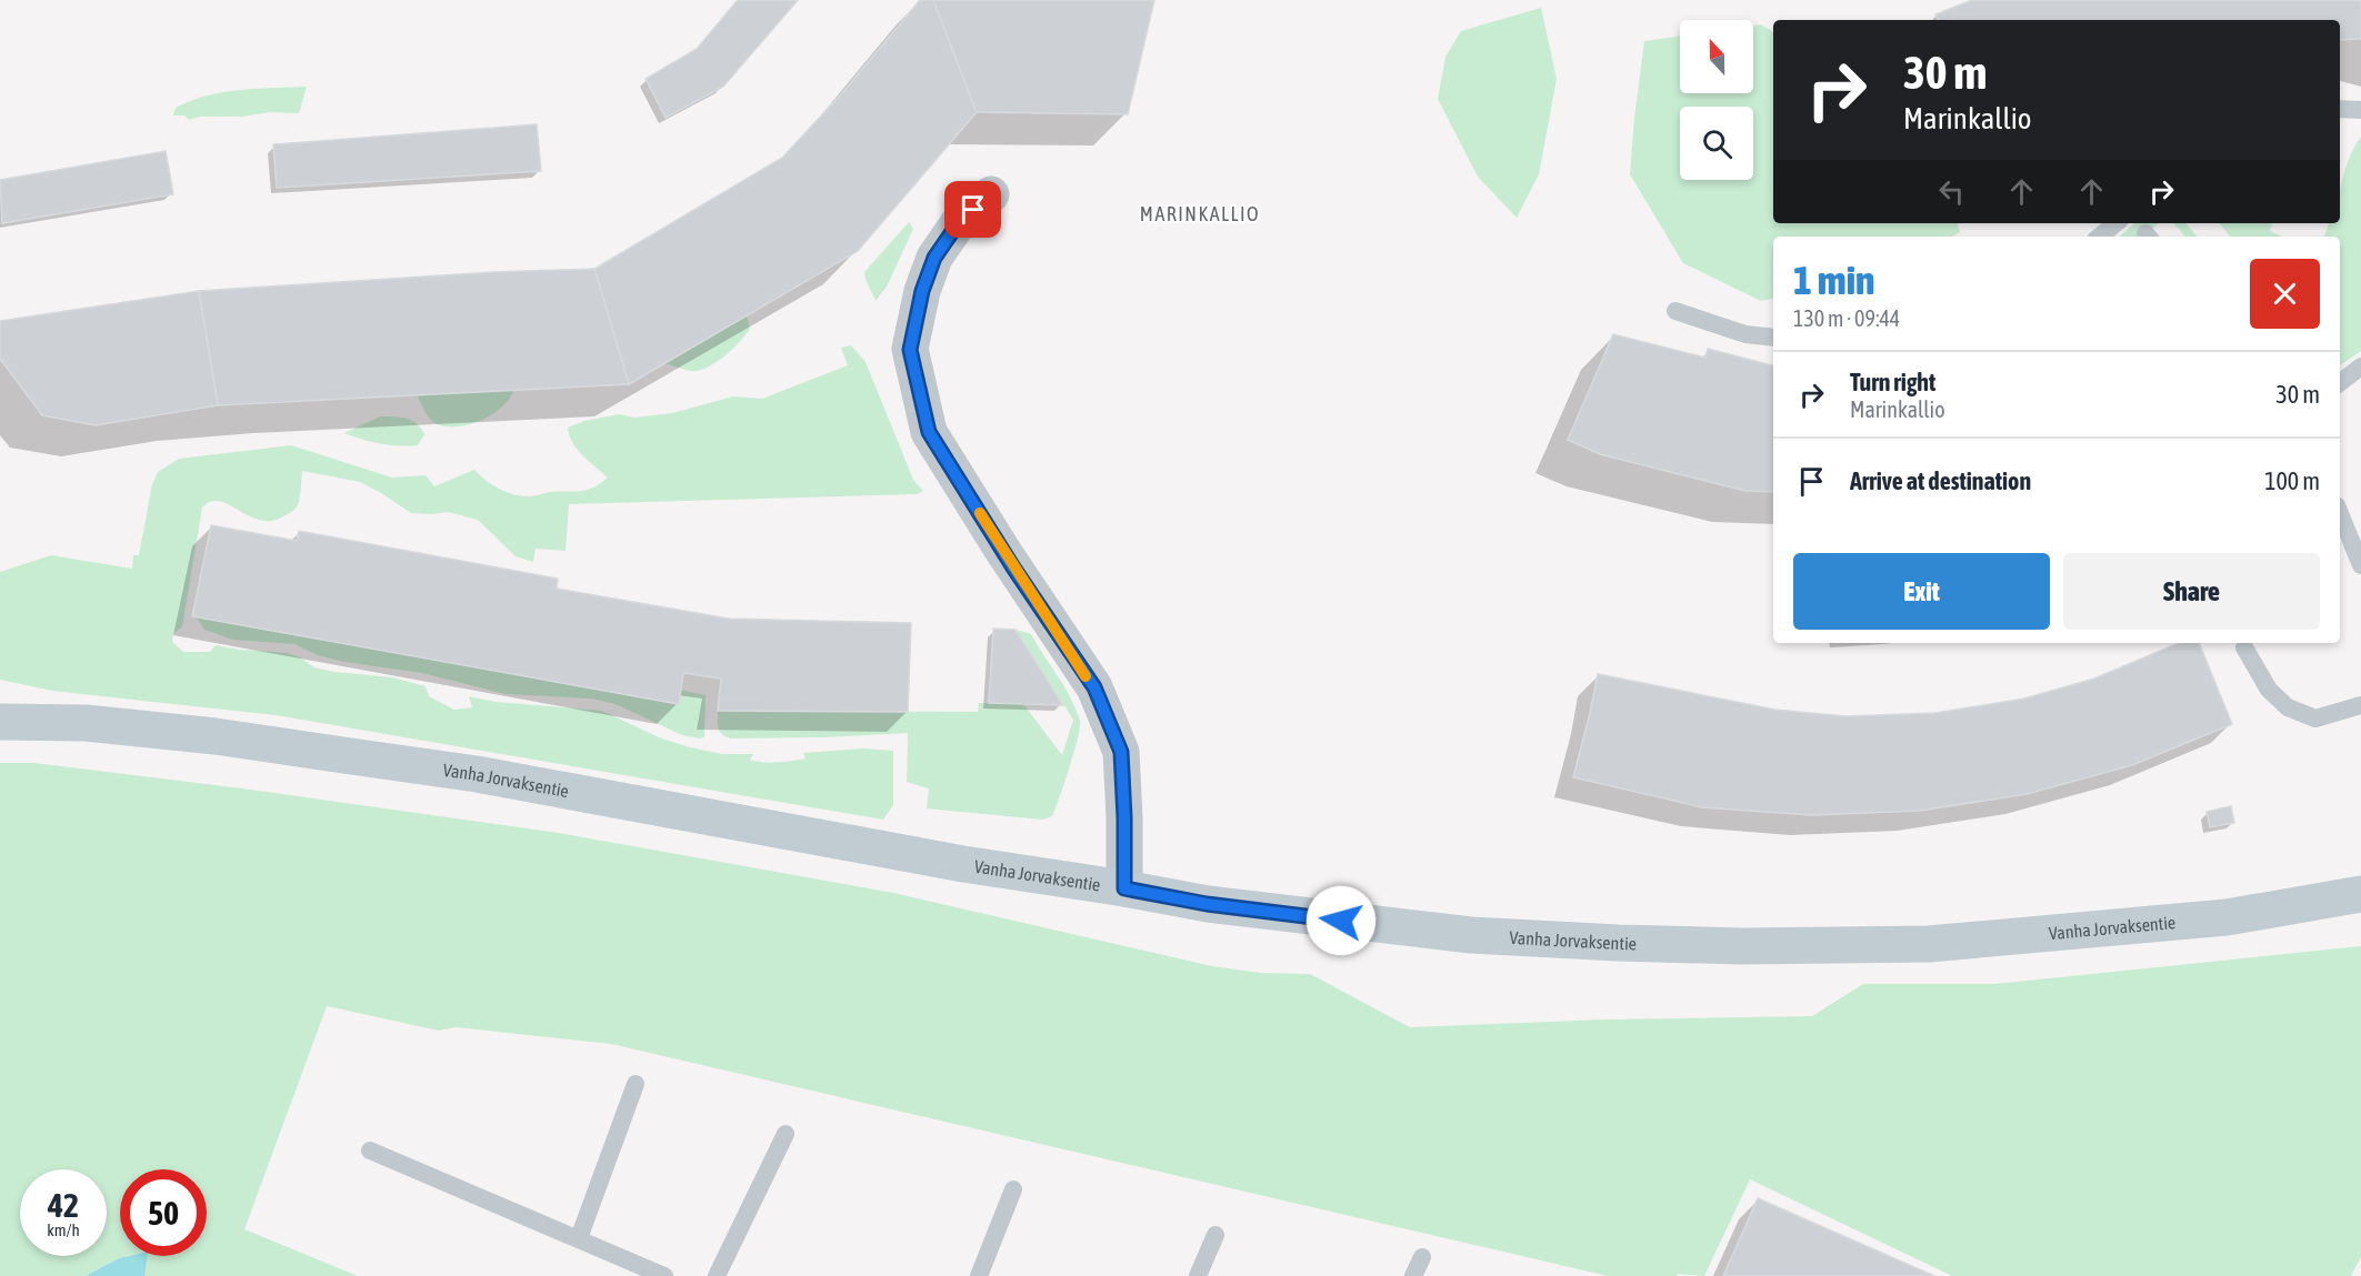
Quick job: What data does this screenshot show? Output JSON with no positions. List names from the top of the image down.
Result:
{
  "streets": {
    "main road": ["Vanha Jorvaksentie"]
  },
  "districts": ["MARINKALLIO"],
  "north": "top",
  "page": {
    "turn": ["30 m", "Marinkallio"],
    "heading": ["1 min", "130 m · 09:44"],
    "list": [
      {
        "name": "Turn right",
        "note": "Marinkallio",
        "value": "30 m"
      },
      {
        "name": "Arrive at destination",
        "value": "100 m"
      }
    ],
    "buttons": ["Exit", "Share"],
    "speed": "42 km/h",
    "limit": "50"
  }
}
